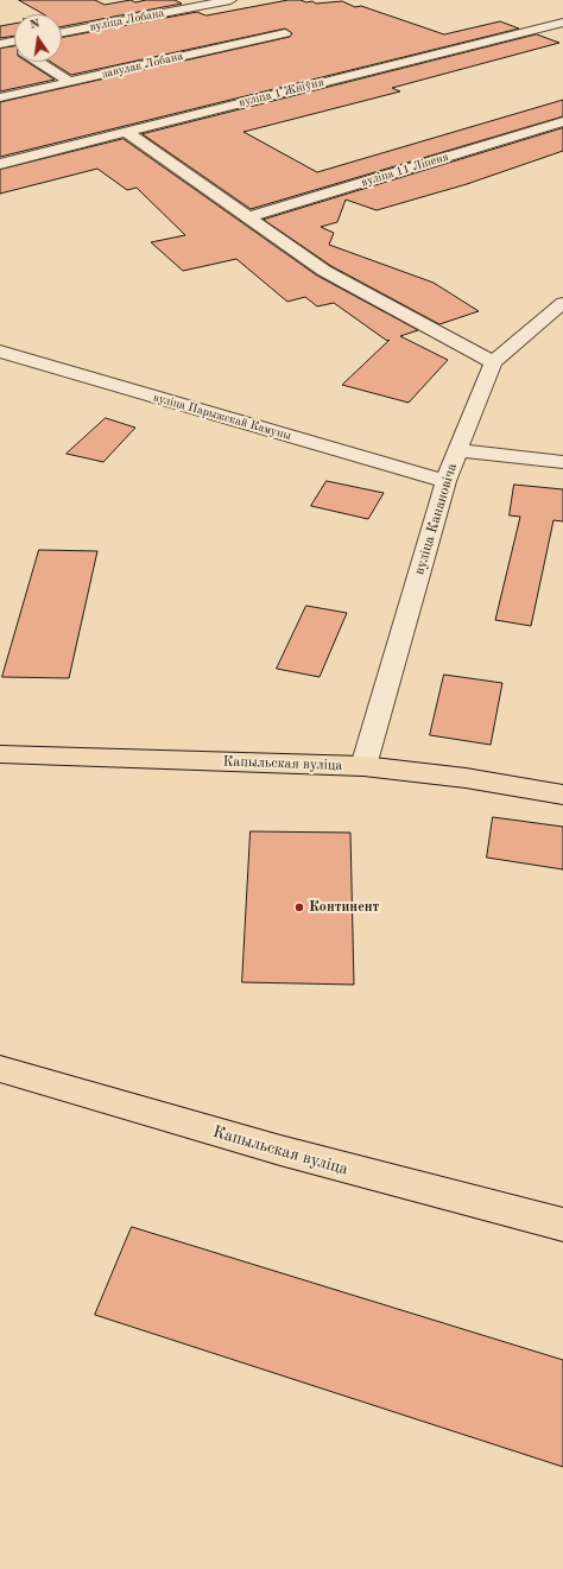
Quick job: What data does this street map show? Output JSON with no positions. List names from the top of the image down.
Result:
{
  "streets": {
    "main road": ["Капыльская вуліца"],
    "street": [
      "вуліца Лобана",
      "завулак Лобана",
      "вуліца 1 Жніўня",
      "вуліца 11 Ліпеня",
      "вуліца Парыжскай Камуны",
      "вуліца Канановіча"
    ]
  },
  "crossings": [
    ["вуліца Парыжскай Камуны", "вуліца Канановіча"],
    ["вуліца Канановіча", "Капыльская вуліца"]
  ],
  "places": ["Континент"],
  "north": "top"
}
